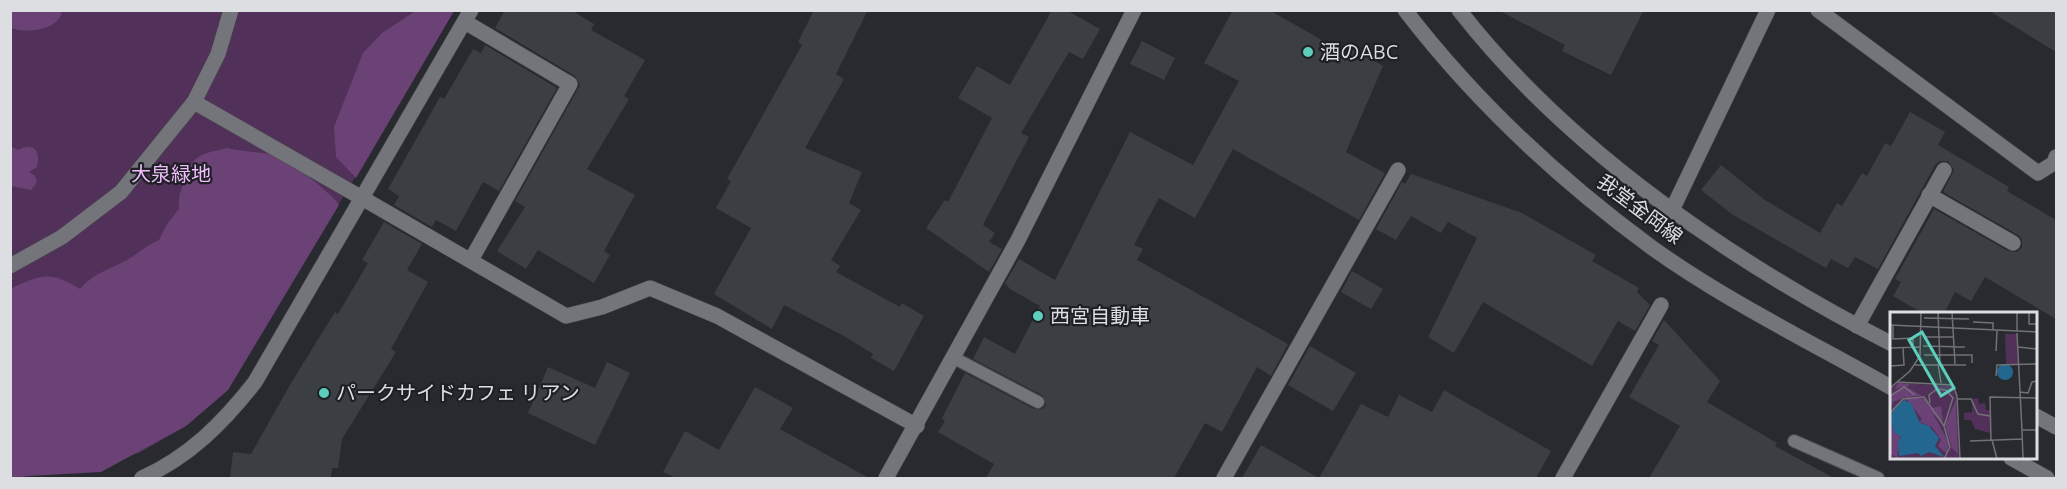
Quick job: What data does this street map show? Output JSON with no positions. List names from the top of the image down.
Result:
{
  "streets": {
    "street": ["我堂金岡線"]
  },
  "parks": ["大泉緑地"],
  "places": ["酒のABC", "西宮自動車", "パークサイドカフェ リアン"]
}
